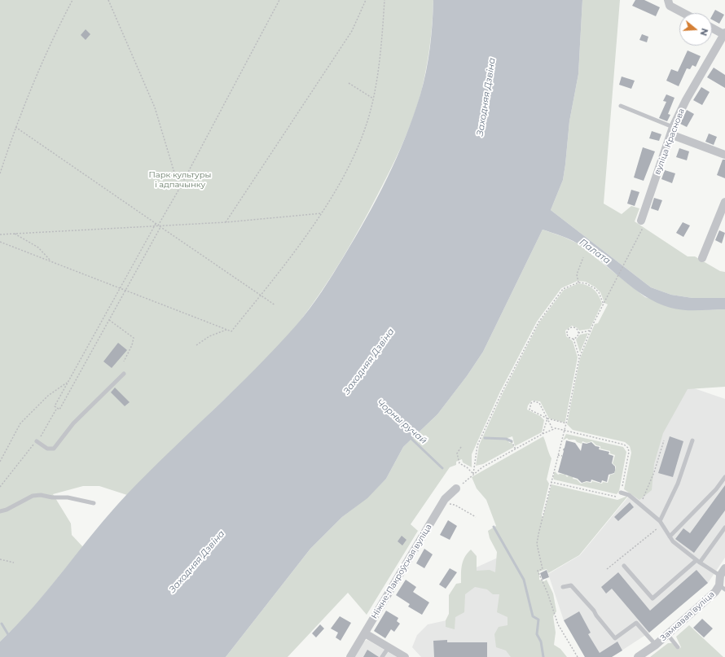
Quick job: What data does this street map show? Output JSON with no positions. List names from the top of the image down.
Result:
{
  "streets": {
    "street": ["вуліца Краснова", "Ніжне-Пакроўская вуліца", "Замкавая вуліца"]
  },
  "water": ["Заходняя Дзвіна", "Палата", "Чорны ручай"],
  "parks": ["Парк культуры і адпачынку"],
  "north": "right"
}
